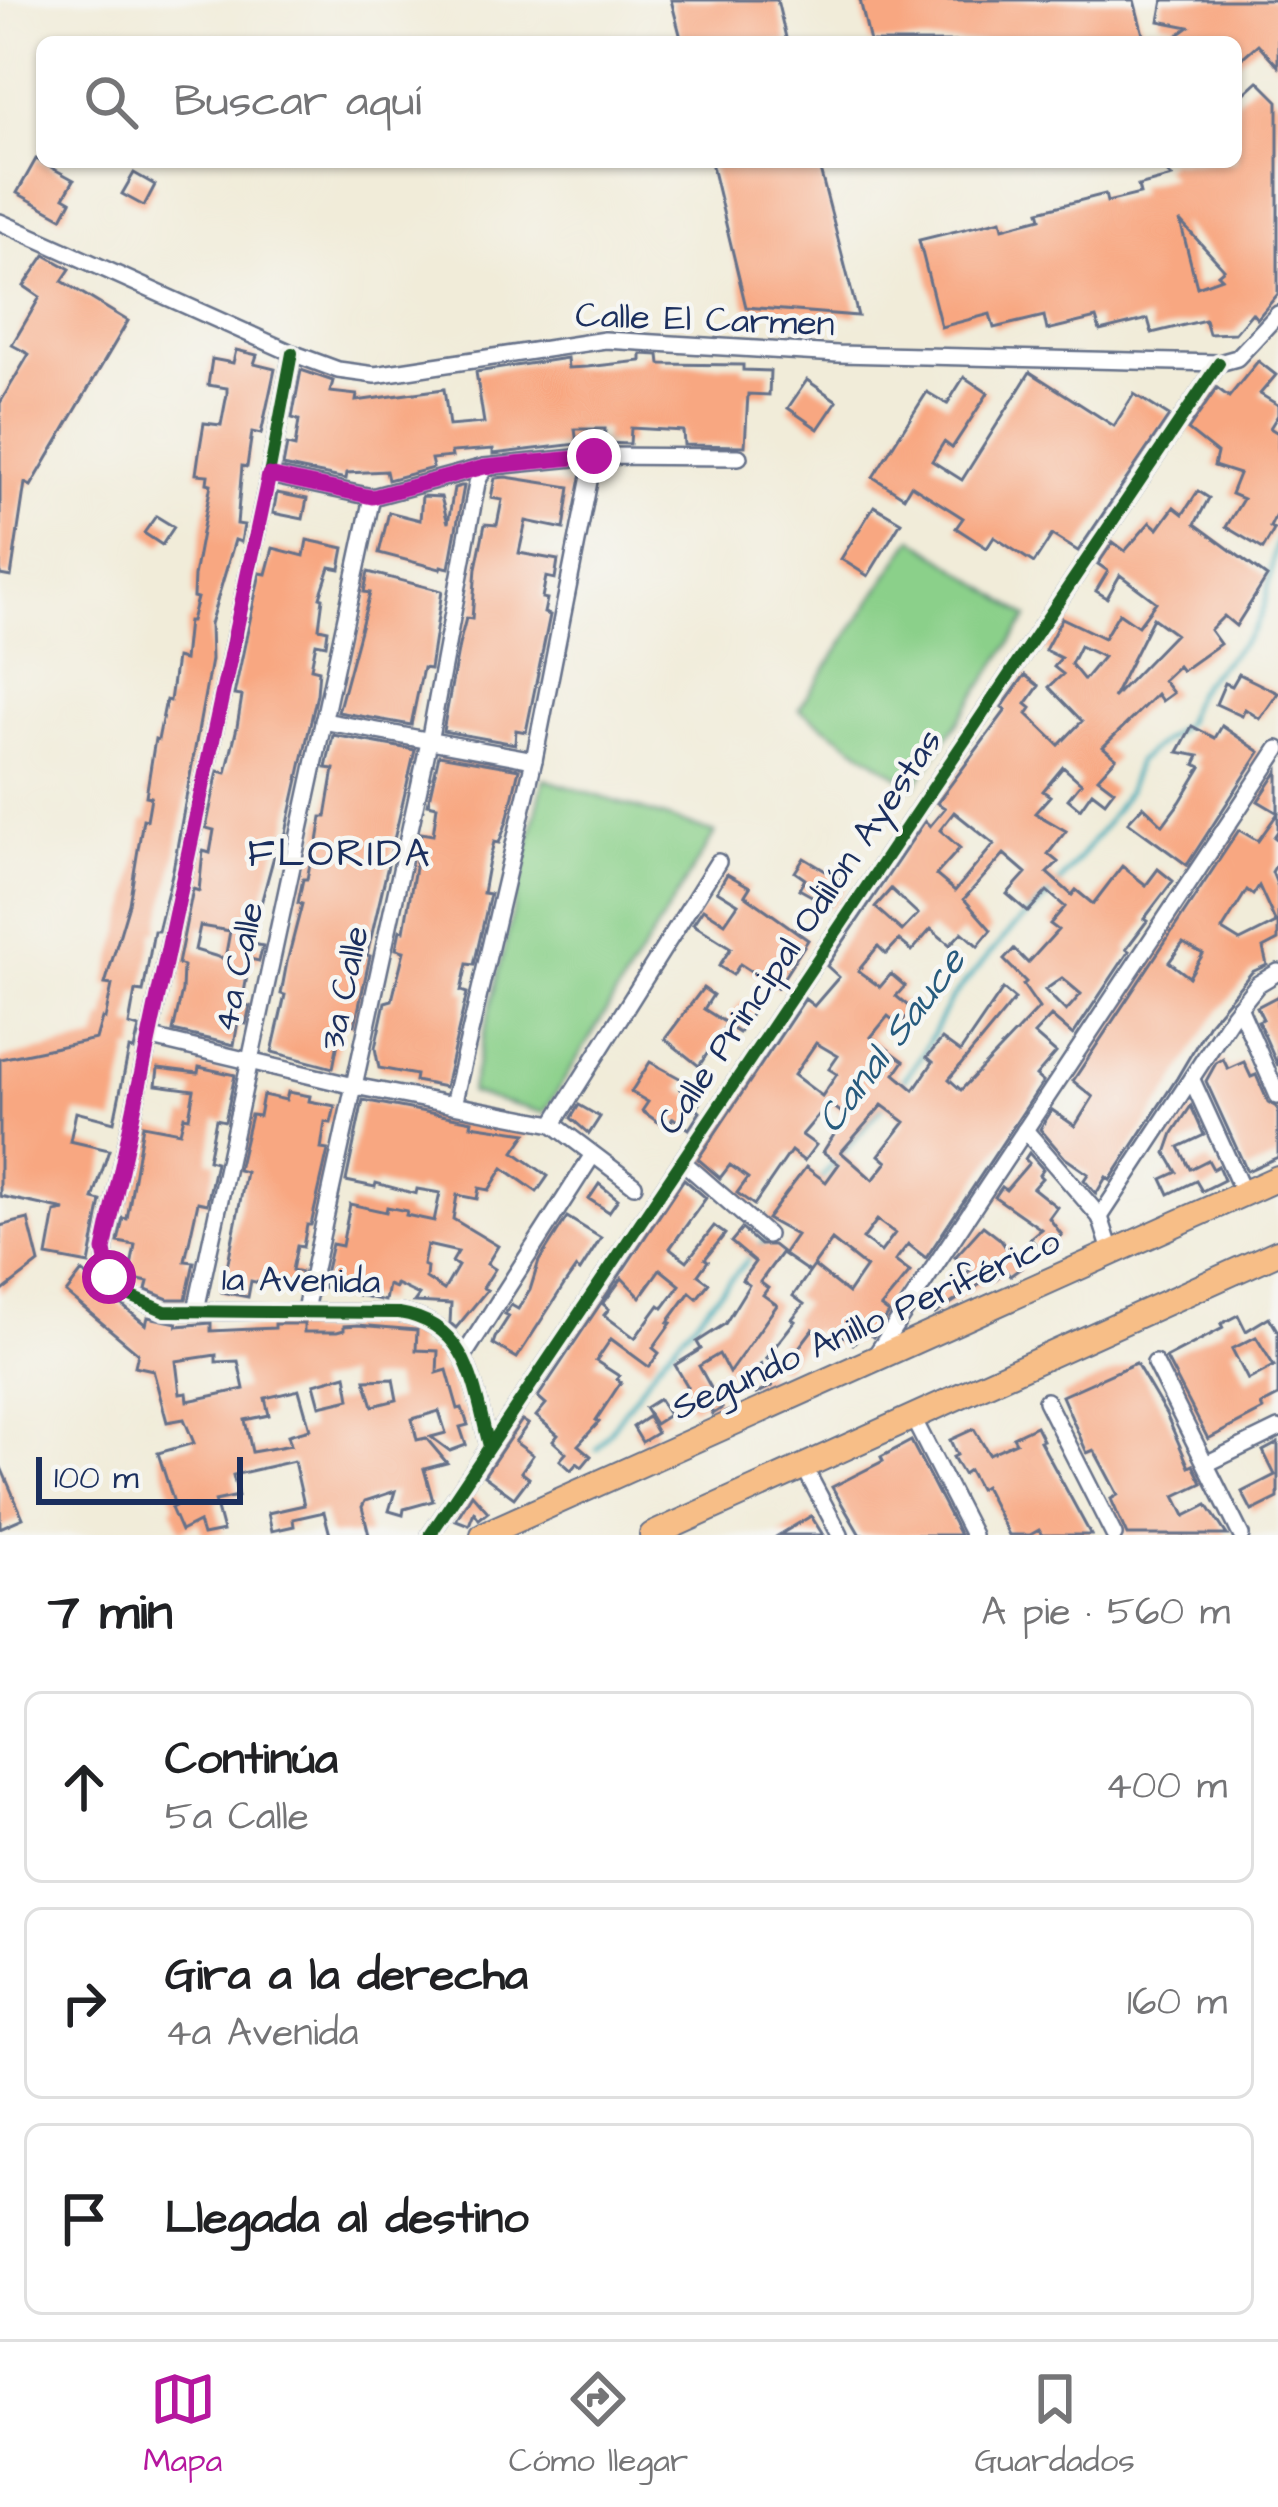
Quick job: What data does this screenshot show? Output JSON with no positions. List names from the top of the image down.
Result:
{
  "streets": {
    "main road": ["Segundo Anillo Periférico"],
    "street": [
      "Calle El Carmen",
      "Calle Principal Odilón Ayestas",
      "4a Calle",
      "3a Calle",
      "1a Avenida"
    ]
  },
  "crossings": [
    ["Calle El Carmen", "Calle Principal Odilón Ayestas"],
    ["4a Calle", "1a Avenida"],
    ["3a Calle", "1a Avenida"]
  ],
  "districts": ["FLORIDA"],
  "water": ["Canal Sauce"],
  "scale_bar": "100 m",
  "page": {
    "search": "Buscar aquí",
    "scale": "100 m",
    "heading": ["7 min", "A pie · 560 m"],
    "list": [
      ["Continúa", "5a Calle", "400 m"],
      ["Gira a la derecha", "4a Avenida", "160 m"],
      "Llegada al destino"
    ],
    "nav": ["Mapa", "Cómo llegar", "Guardados"]
  }
}
